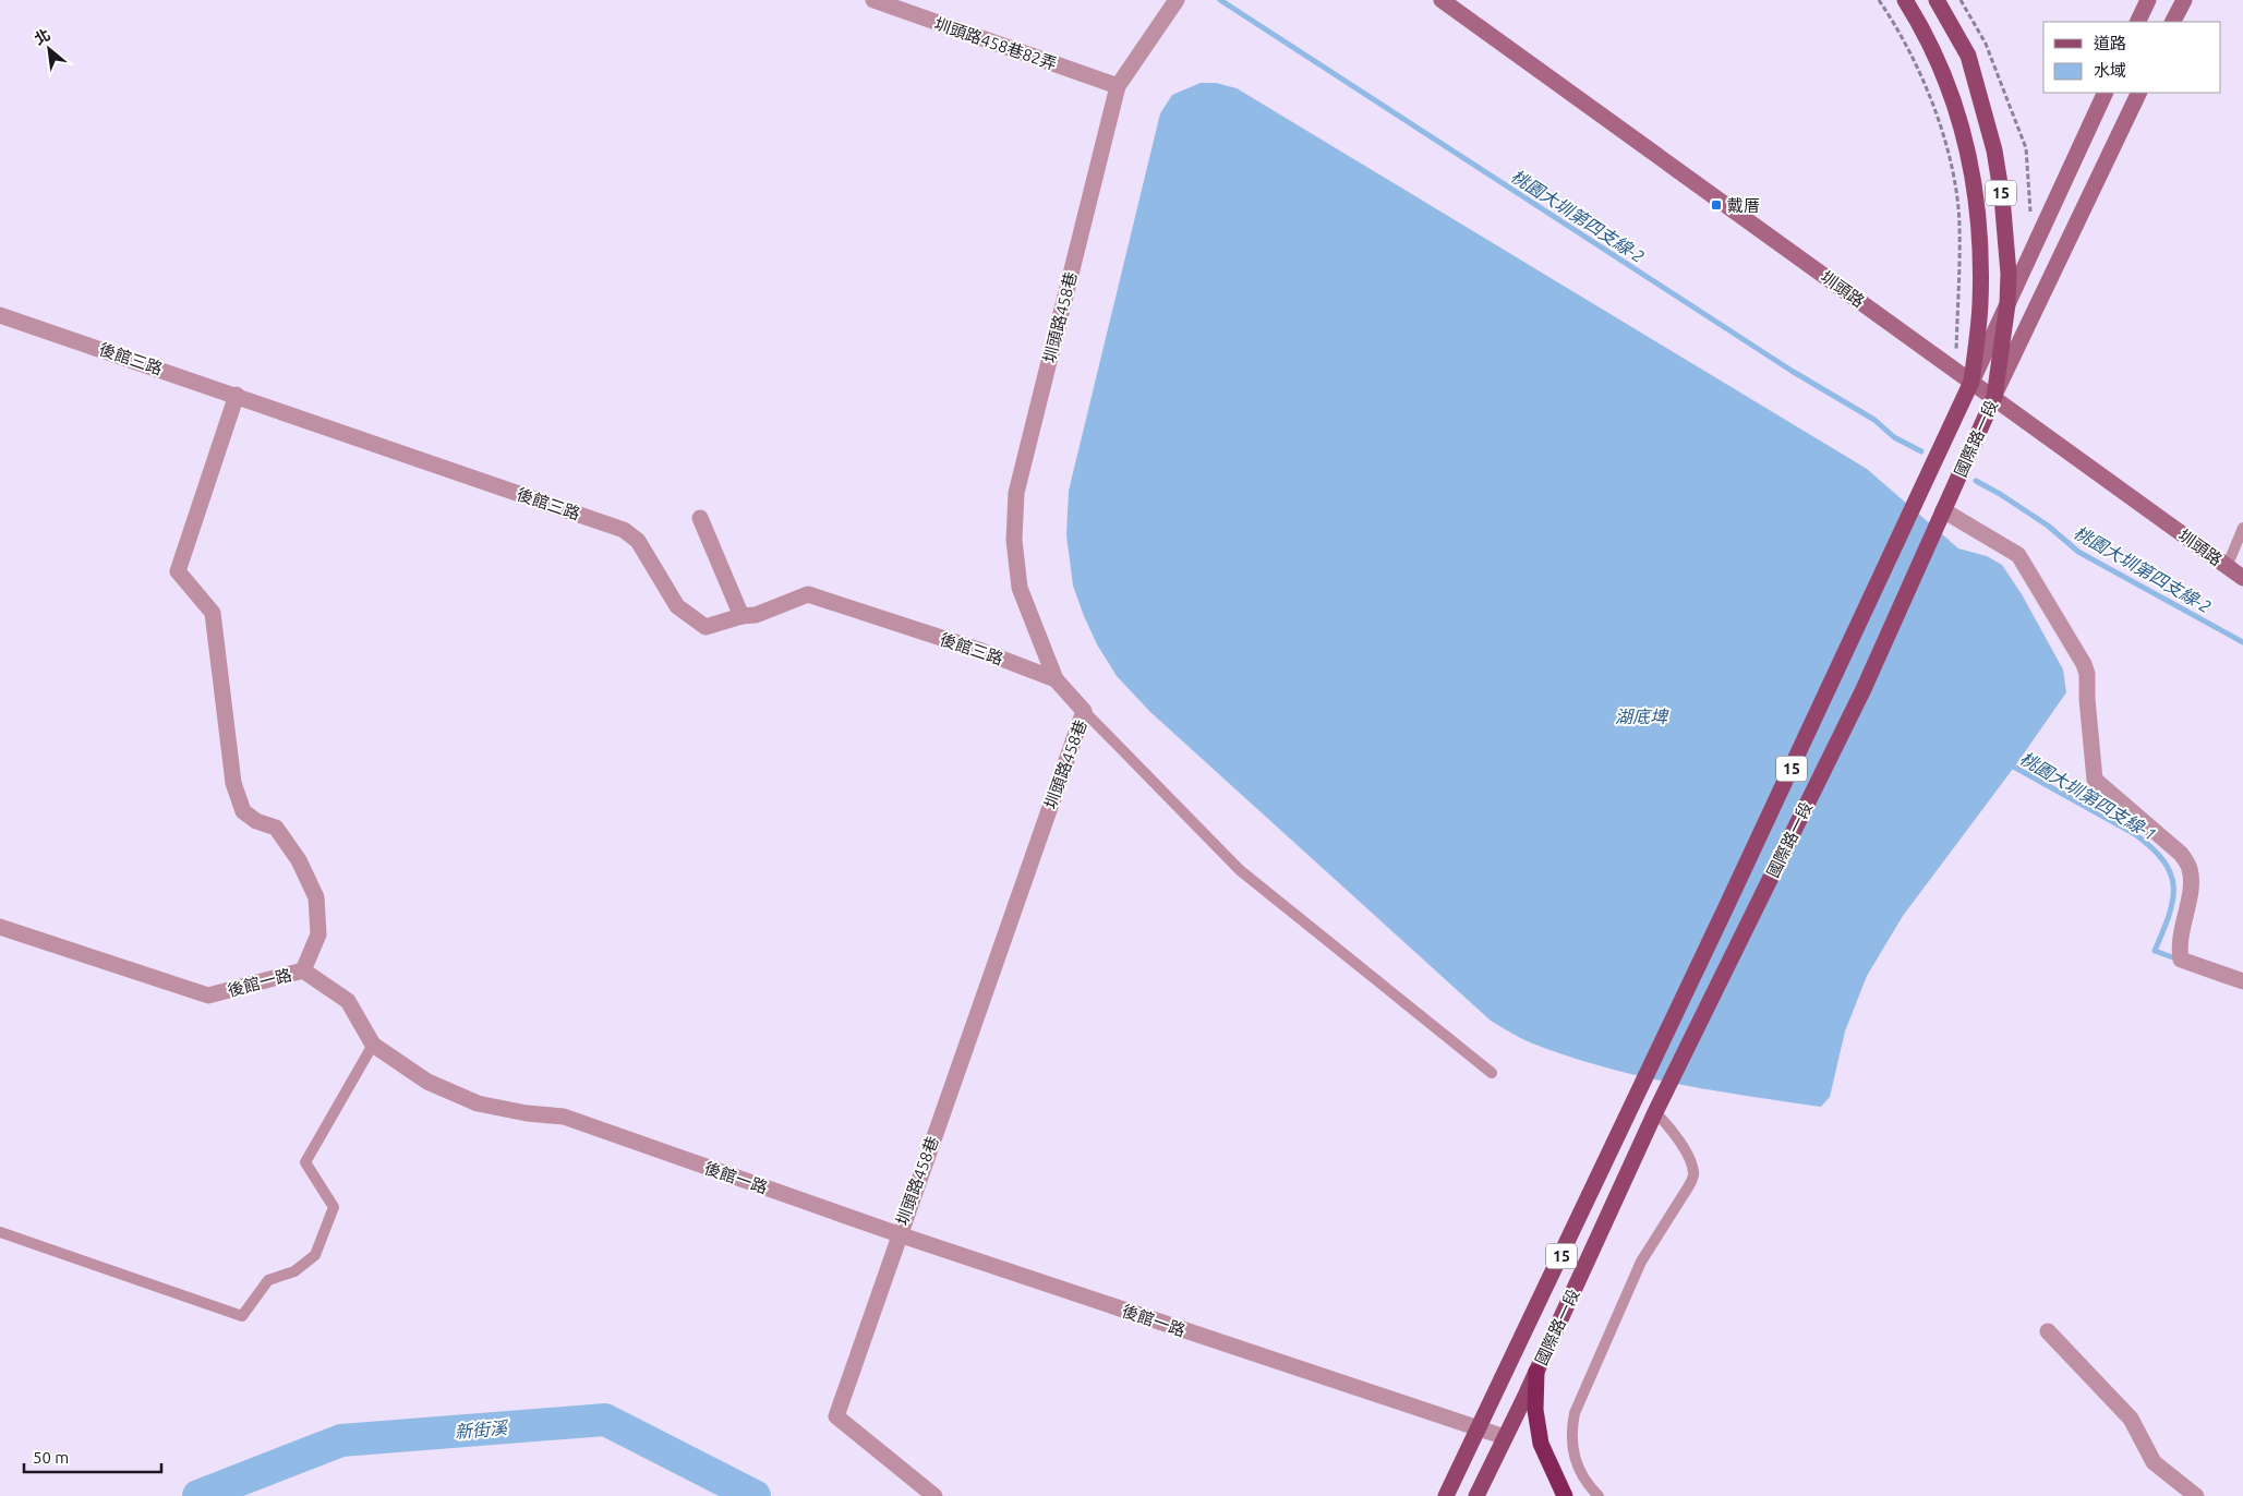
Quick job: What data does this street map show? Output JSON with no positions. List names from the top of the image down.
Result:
{
  "streets": {
    "main road": ["15", "國際路一段"],
    "street": [
      "圳頭路458巷82弄",
      "圳頭路",
      "圳頭路458巷",
      "後館三路",
      "後館一路"
    ]
  },
  "crossings": [
    ["圳頭路458巷82弄", "圳頭路458巷"],
    ["15", "圳頭路"],
    ["15", "國際路一段"],
    ["圳頭路", "國際路一段"],
    ["圳頭路458巷", "後館三路"],
    ["圳頭路458巷", "後館一路"],
    ["國際路一段", "後館一路"]
  ],
  "water": [
    "桃園大圳第四支線-2",
    "湖底埤",
    "桃園大圳第四支線-1",
    "新街溪"
  ],
  "places": {
    "transit": ["戴厝"]
  },
  "legend": ["道路", "水域"],
  "scale_bar": "50 m",
  "north": "top left"
}
